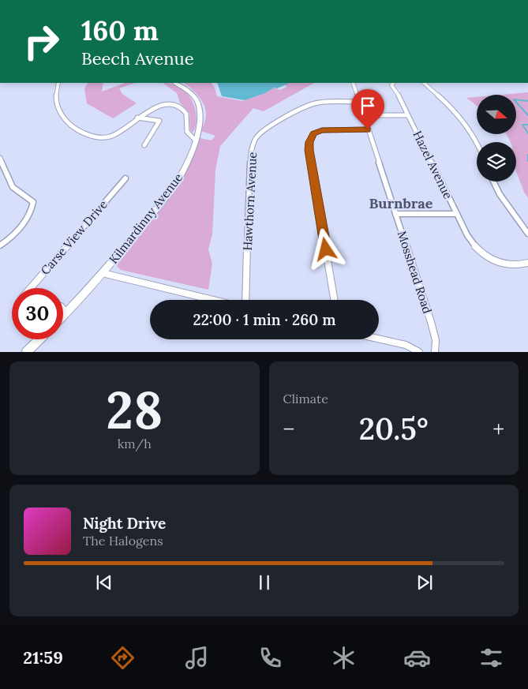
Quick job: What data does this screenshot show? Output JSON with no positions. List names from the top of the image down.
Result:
{
  "streets": {
    "street": [
      "Hazel Avenue",
      "Hawthorn Avenue",
      "Kilmardinny Avenue",
      "Carse View Drive",
      "Mosshead Road"
    ]
  },
  "crossings": [
    ["Hawthorn Avenue", "Mosshead Road"]
  ],
  "districts": ["Burnbrae"],
  "north": "right",
  "page": {
    "turn": ["160 m", "Beech Avenue"],
    "limit": "30",
    "trip": "22:00 · 1 min · 260 m",
    "tile": [
      ["28", "km/h"],
      "Climate"
    ],
    "heat": ["−", "20.5°", "+"],
    "song": ["Night Drive", "The Halogens"],
    "tabs": "21:59"
  }
}
